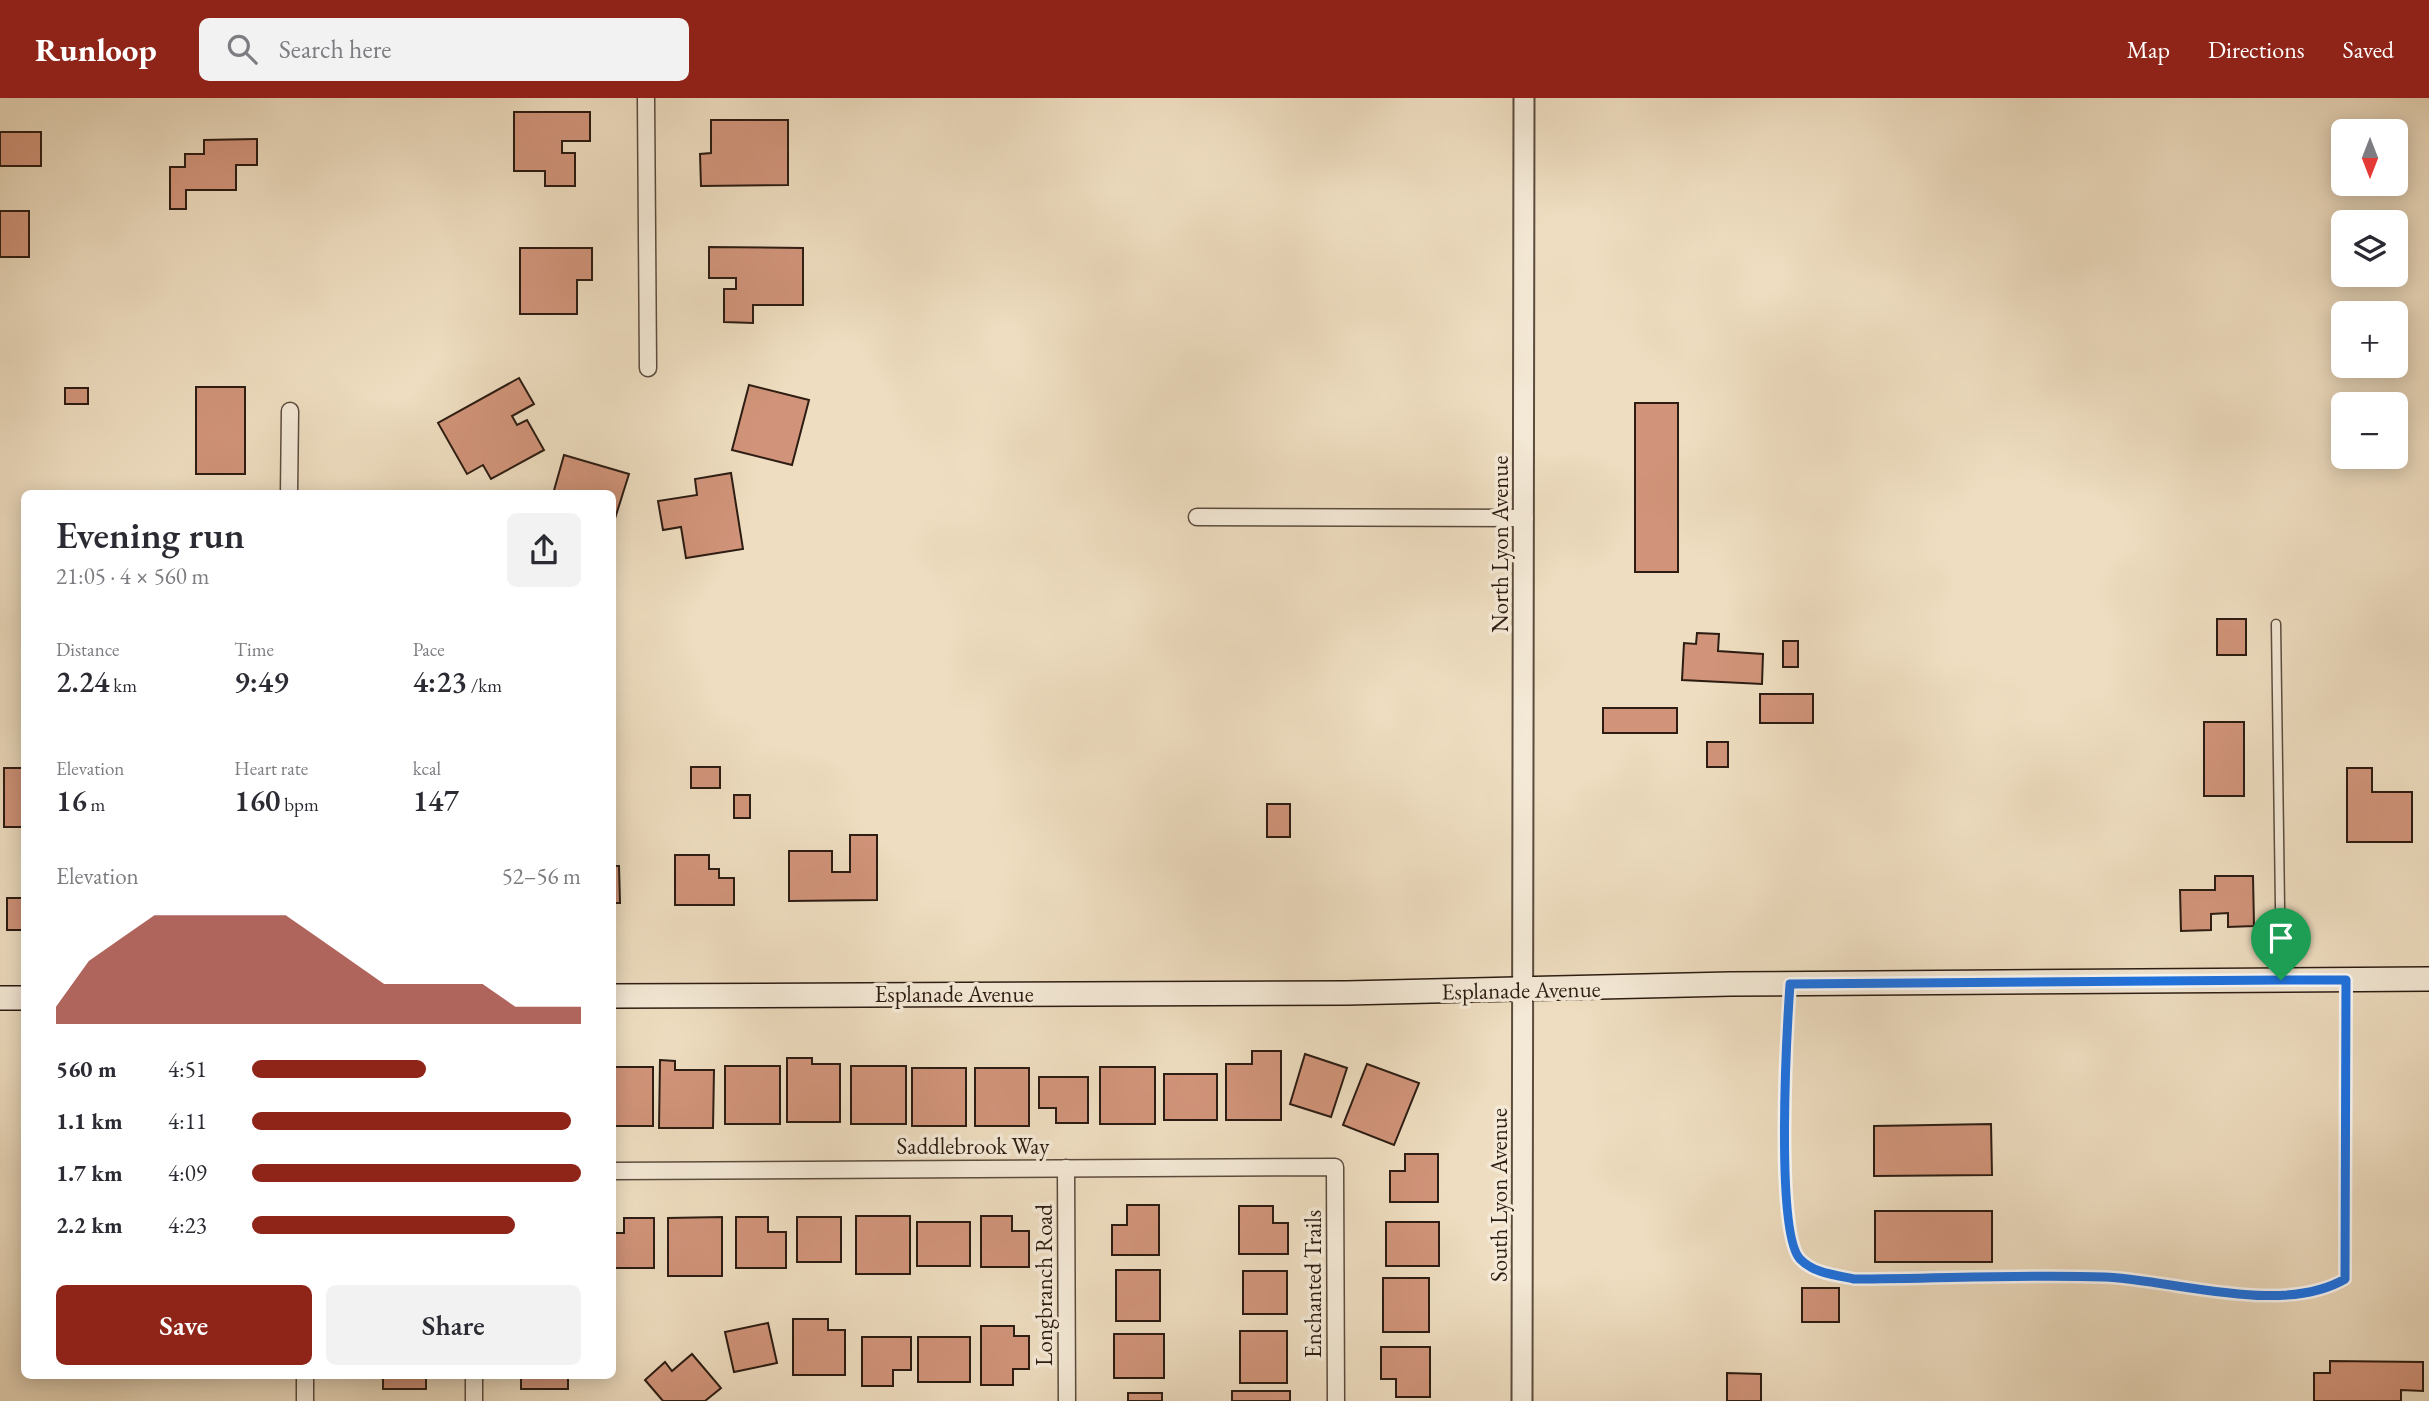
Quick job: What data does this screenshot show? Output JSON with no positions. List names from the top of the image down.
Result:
{
  "streets": {
    "main road": ["Esplanade Avenue"],
    "street": [
      "North Lyon Avenue",
      "Saddlebrook Way",
      "South Lyon Avenue",
      "Enchanted Trails",
      "Longbranch Road"
    ]
  },
  "crossings": [
    ["North Lyon Avenue", "Esplanade Avenue"],
    ["North Lyon Avenue", "South Lyon Avenue"],
    ["Esplanade Avenue", "South Lyon Avenue"],
    ["Saddlebrook Way", "Enchanted Trails"],
    ["Saddlebrook Way", "Longbranch Road"]
  ],
  "north": "bottom",
  "page": {
    "header": "Runloop",
    "search": "Search here",
    "nav": ["Map", "Directions", "Saved"],
    "map_buttons": ["+", "−"],
    "heading": ["Evening run", "21:05 · 4 × 560 m"],
    "stats": [
      ["Distance", "2.24 km"],
      ["Time", "9:49"],
      ["Pace", "4:23 /km"],
      ["Elevation", "16 m"],
      ["Heart rate", "160 bpm"],
      ["kcal", "147"]
    ],
    "chart": ["Elevation", "52–56 m"],
    "list": [
      {
        "name": "560 m",
        "note": "4:51"
      },
      {
        "name": "1.1 km",
        "note": "4:11"
      },
      {
        "name": "1.7 km",
        "note": "4:09"
      },
      {
        "name": "2.2 km",
        "note": "4:23"
      }
    ],
    "buttons": ["Save", "Share"]
  }
}
